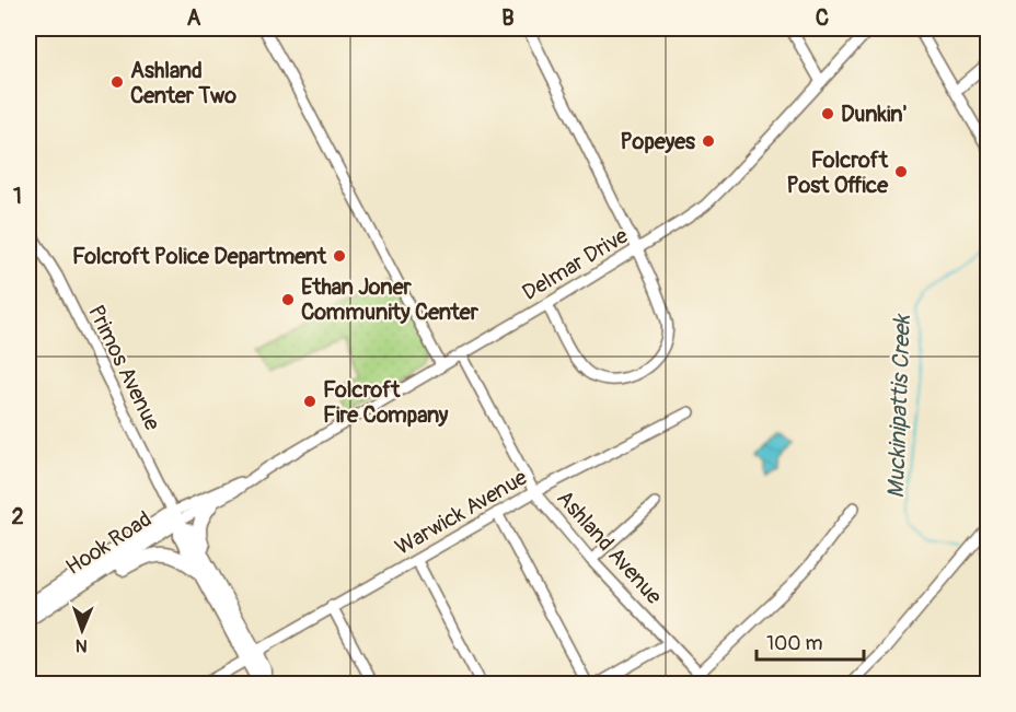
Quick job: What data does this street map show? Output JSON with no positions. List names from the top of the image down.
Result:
{
  "streets": {
    "main road": ["Primos Avenue", "Hook Road"],
    "street": ["Delmar Drive", "Warwick Avenue", "Ashland Avenue"]
  },
  "crossings": [
    ["Delmar Drive", "Primos Avenue"],
    ["Delmar Drive", "Hook Road"],
    ["Delmar Drive", "Ashland Avenue"],
    ["Primos Avenue", "Warwick Avenue"],
    ["Primos Avenue", "Hook Road"],
    ["Warwick Avenue", "Ashland Avenue"]
  ],
  "water": ["Muckinipattis Creek"],
  "places": [
    "Ashland Center Two",
    "Dunkin'",
    "Popeyes",
    "Folcroft Post Office",
    "Folcroft Police Department",
    "Ethan Joner Community Center",
    "Folcroft Fire Company"
  ],
  "scale_bar": "100 m",
  "north": "bottom",
  "grid": {
    "columns": ["A", "B", "C"],
    "rows": ["1", "2"]
  }
}
